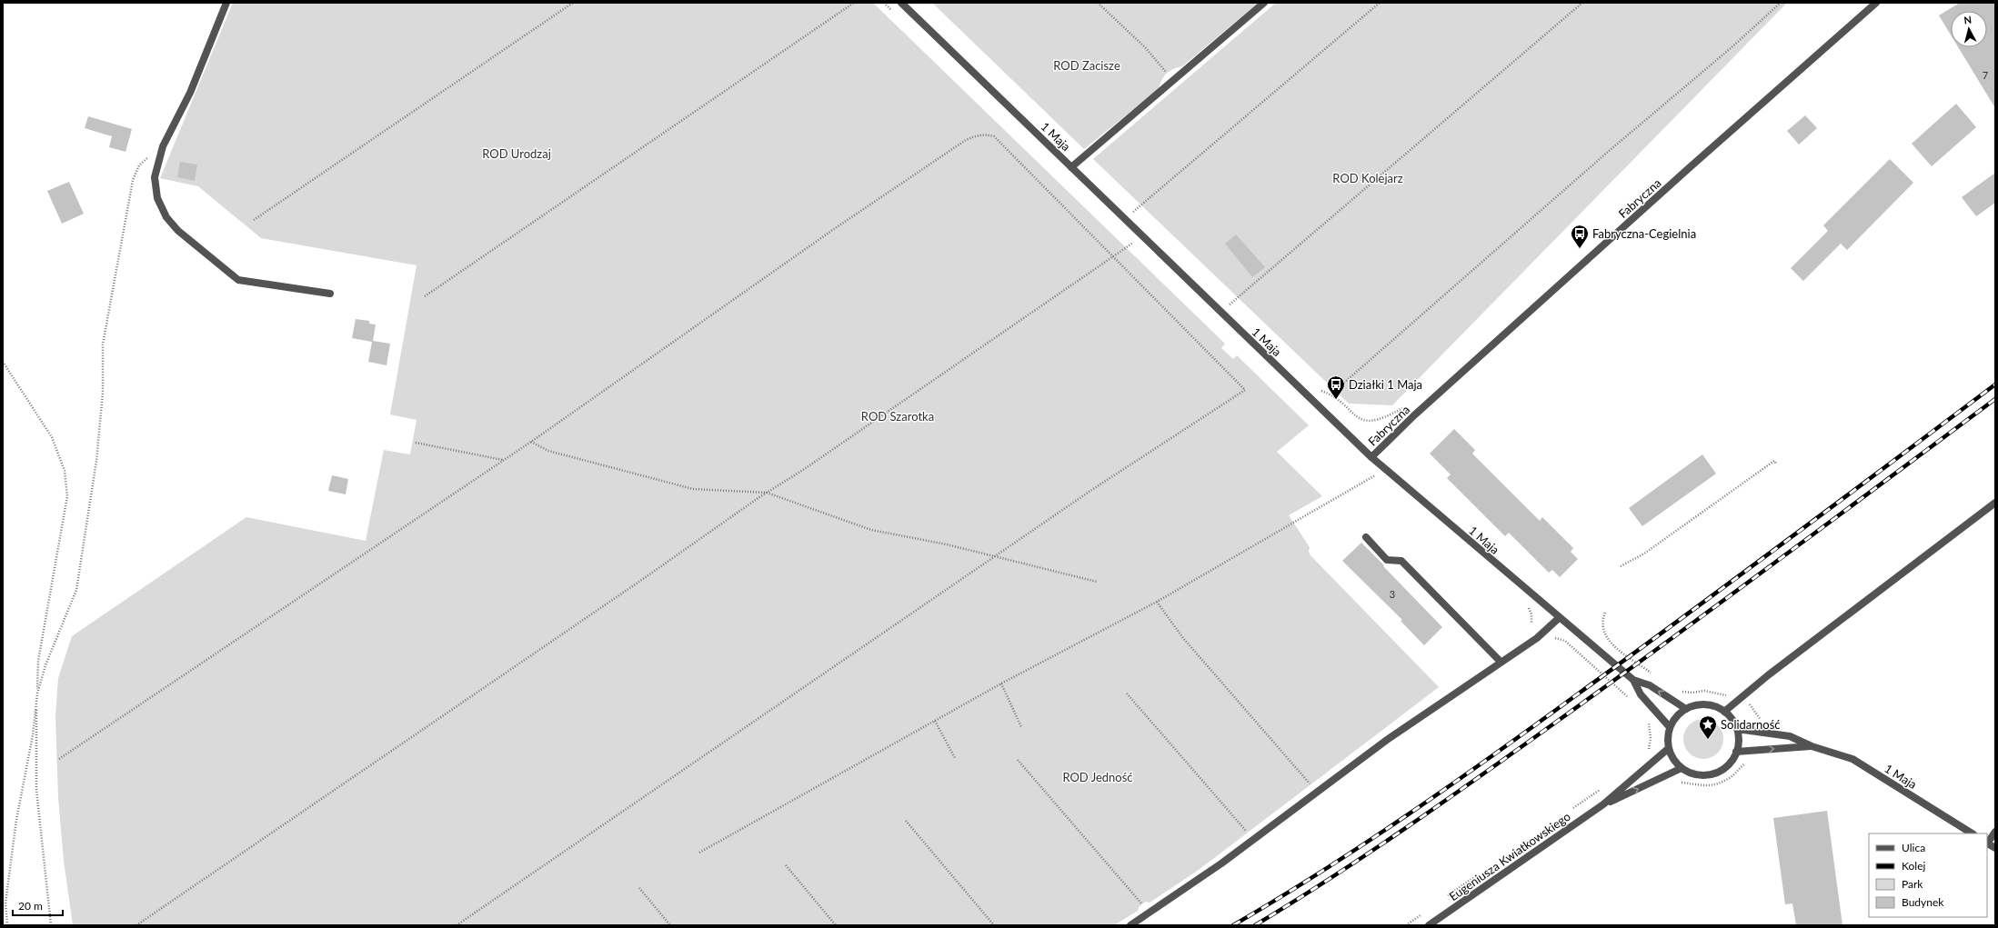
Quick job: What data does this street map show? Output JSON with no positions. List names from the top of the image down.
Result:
{
  "streets": {
    "street": ["1 Maja", "Fabryczna", "Eugeniusza Kwiatkowskiego"]
  },
  "crossings": [
    ["1 Maja", "Fabryczna"],
    ["1 Maja", "Eugeniusza Kwiatkowskiego"]
  ],
  "parks": [
    "ROD Zacisze",
    "ROD Urodzaj",
    "ROD Kolejarz",
    "ROD Szarotka",
    "ROD Jedność"
  ],
  "places": {
    "bus stop": ["Fabryczna-Cegielnia", "Działki 1 Maja"],
    "place": ["Solidarność"]
  },
  "house_numbers": ["7", "3"],
  "legend": [
    "Ulica",
    "Kolej",
    "Park",
    "Budynek"
  ],
  "scale_bar": "20 m",
  "north": "top"
}
